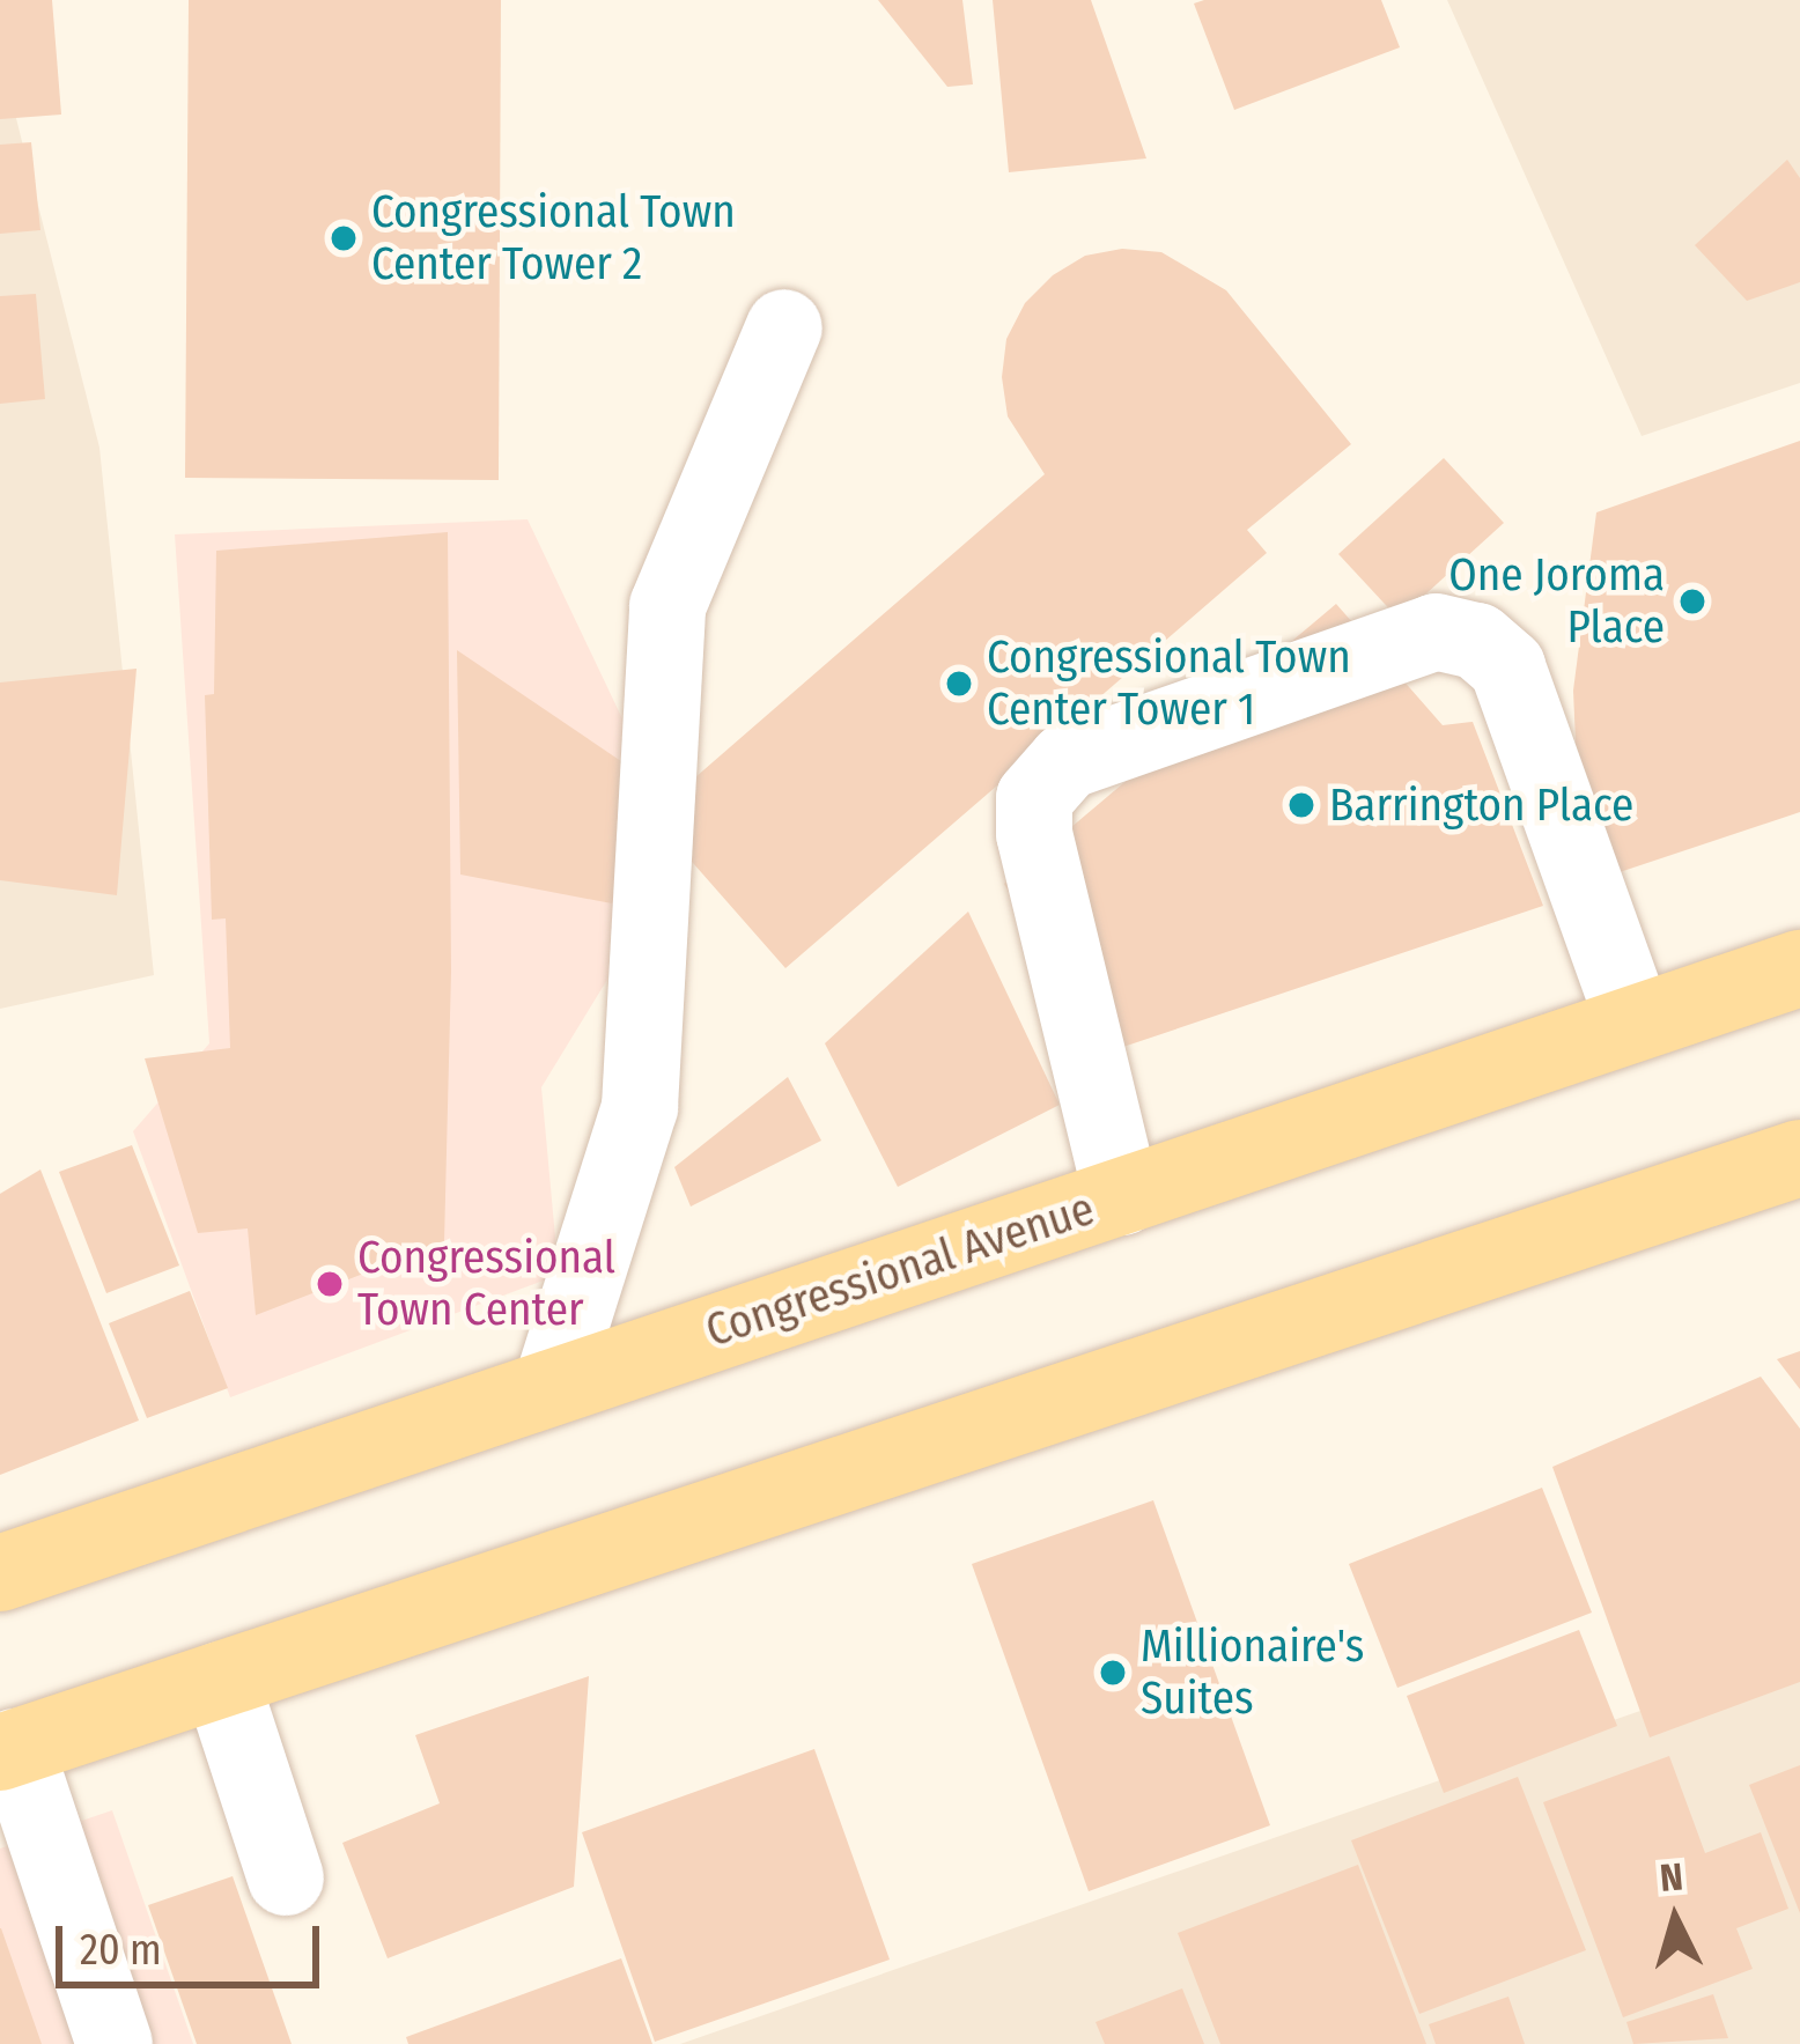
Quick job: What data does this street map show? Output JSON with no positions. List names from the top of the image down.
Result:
{
  "streets": {
    "main road": ["Congressional Avenue"]
  },
  "places": [
    "Congressional Town Center Tower 2",
    "One Joroma Place",
    "Congressional Town Center Tower 1",
    "Barrington Place",
    "Congressional Town Center",
    "Millionaire's Suites"
  ],
  "scale_bar": "20 m",
  "north": "top"
}
